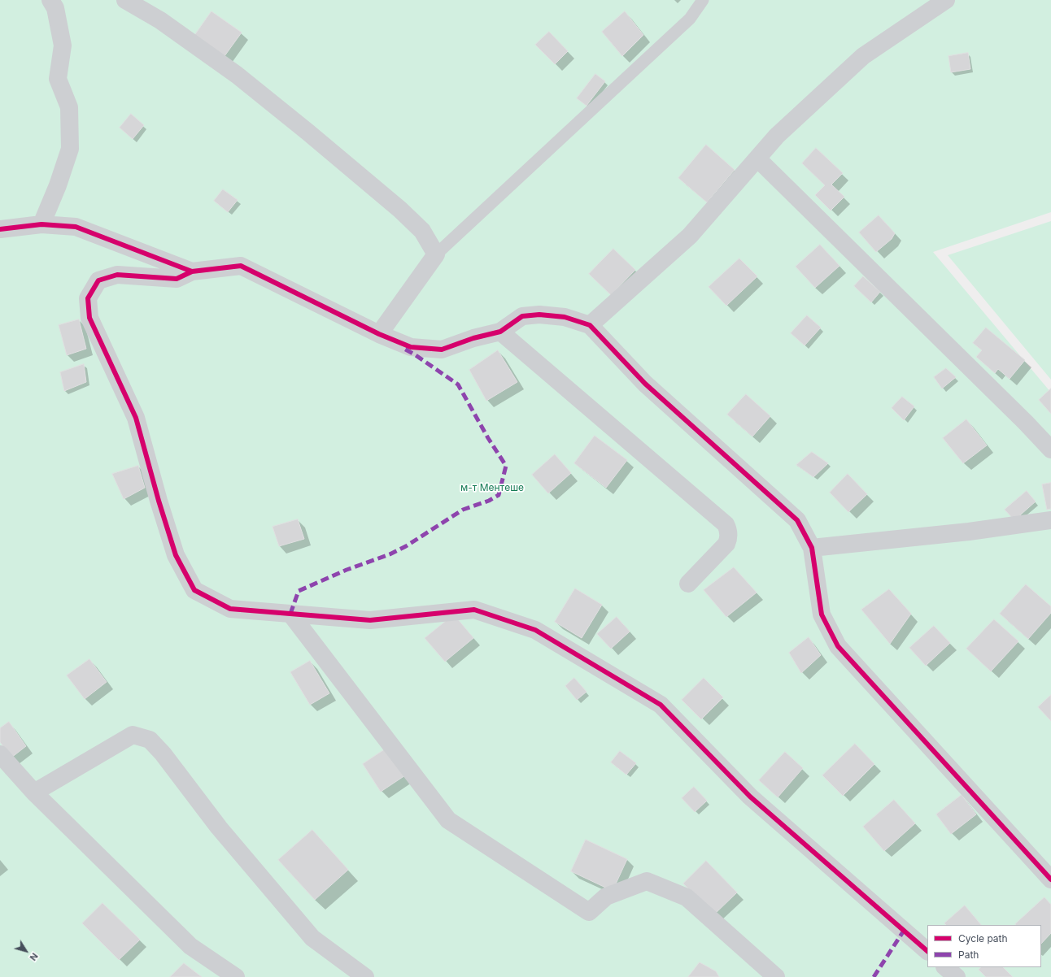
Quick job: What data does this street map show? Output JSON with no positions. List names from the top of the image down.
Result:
{
  "parks": ["м-т Ментeше"],
  "legend": ["Cycle path", "Path"],
  "north": "bottom right"
}
